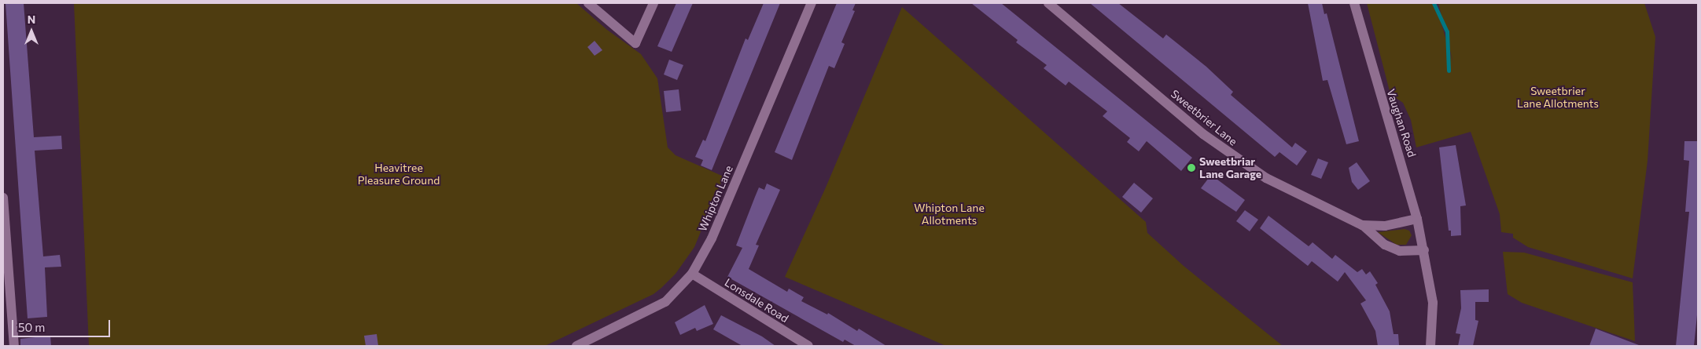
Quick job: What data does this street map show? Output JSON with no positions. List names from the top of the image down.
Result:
{
  "streets": {
    "street": [
      "Sweetbrier Lane",
      "Vaughan Road",
      "Whipton Lane",
      "Lonsdale Road"
    ]
  },
  "crossings": [
    ["Sweetbrier Lane", "Vaughan Road"],
    ["Whipton Lane", "Lonsdale Road"]
  ],
  "parks": ["Sweetbrier Lane Allotments", "Heavitree Pleasure Ground", "Whipton Lane Allotments"],
  "places": ["Sweetbriar Lane Garage"],
  "scale_bar": "50 m",
  "north": "top"
}
